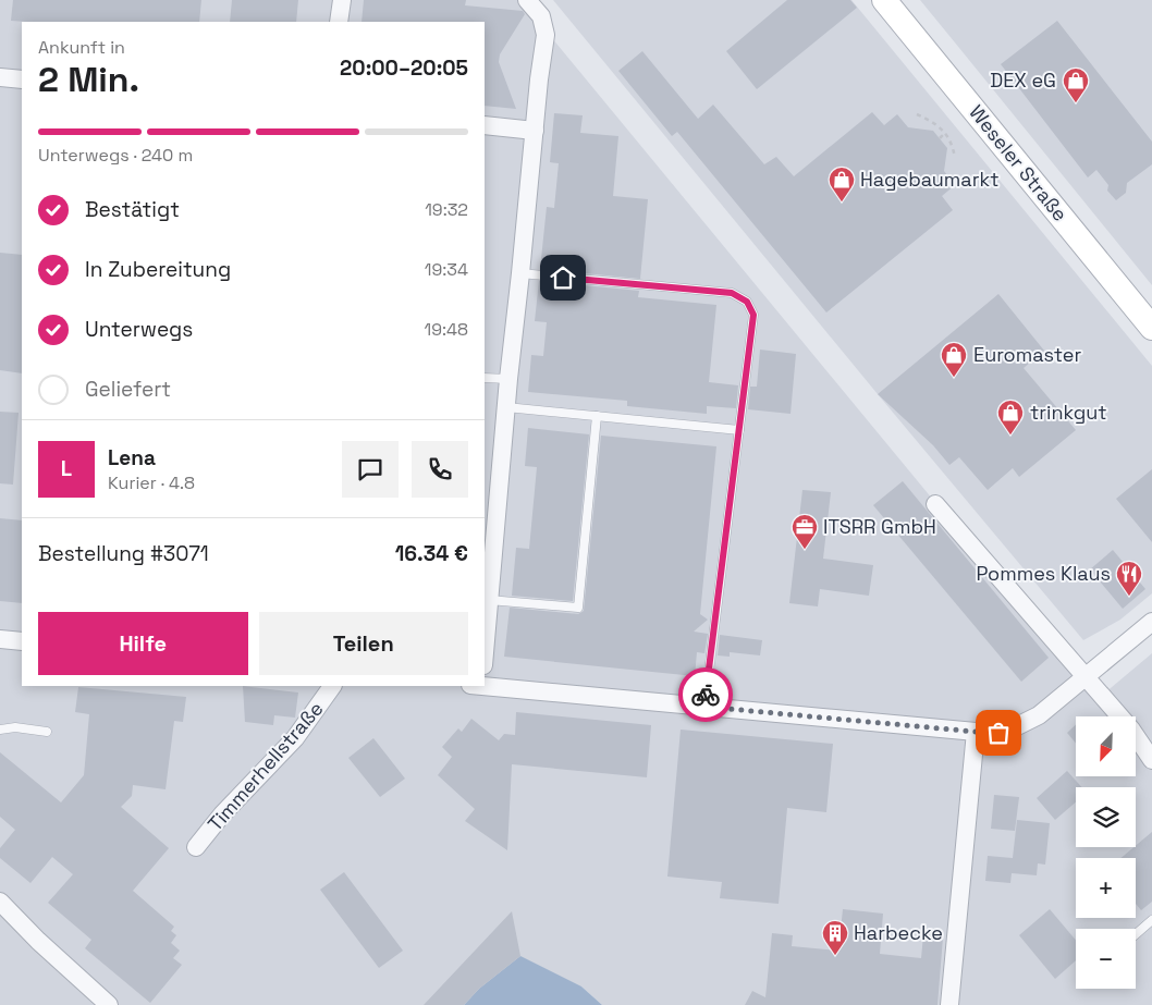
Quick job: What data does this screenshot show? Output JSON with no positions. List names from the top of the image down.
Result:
{
  "streets": {
    "main road": ["Weseler Straße"],
    "street": ["Timmerhellstraße"]
  },
  "places": {
    "shop": [
      "DEX eG",
      "Hagebaumarkt",
      "Euromaster",
      "trinkgut"
    ],
    "office": ["ITSRR GmbH"],
    "restaurant": ["Pommes Klaus"],
    "building": ["Harbecke"]
  },
  "north": "bottom left",
  "page": {
    "heading": ["2 Min.", "Ankunft in", "20:00–20:05"],
    "panel": [
      "Lena",
      "Kurier · 4.8",
      "Bestellung #3071",
      "16.34 €"
    ],
    "bar": "Unterwegs · 240 m",
    "list": [
      ["Bestätigt", "19:32"],
      ["In Zubereitung", "19:34"],
      ["Unterwegs", "19:48"],
      "Geliefert"
    ],
    "round": "L",
    "buttons": ["Hilfe", "Teilen"],
    "map_buttons": ["+", "−"]
  }
}
